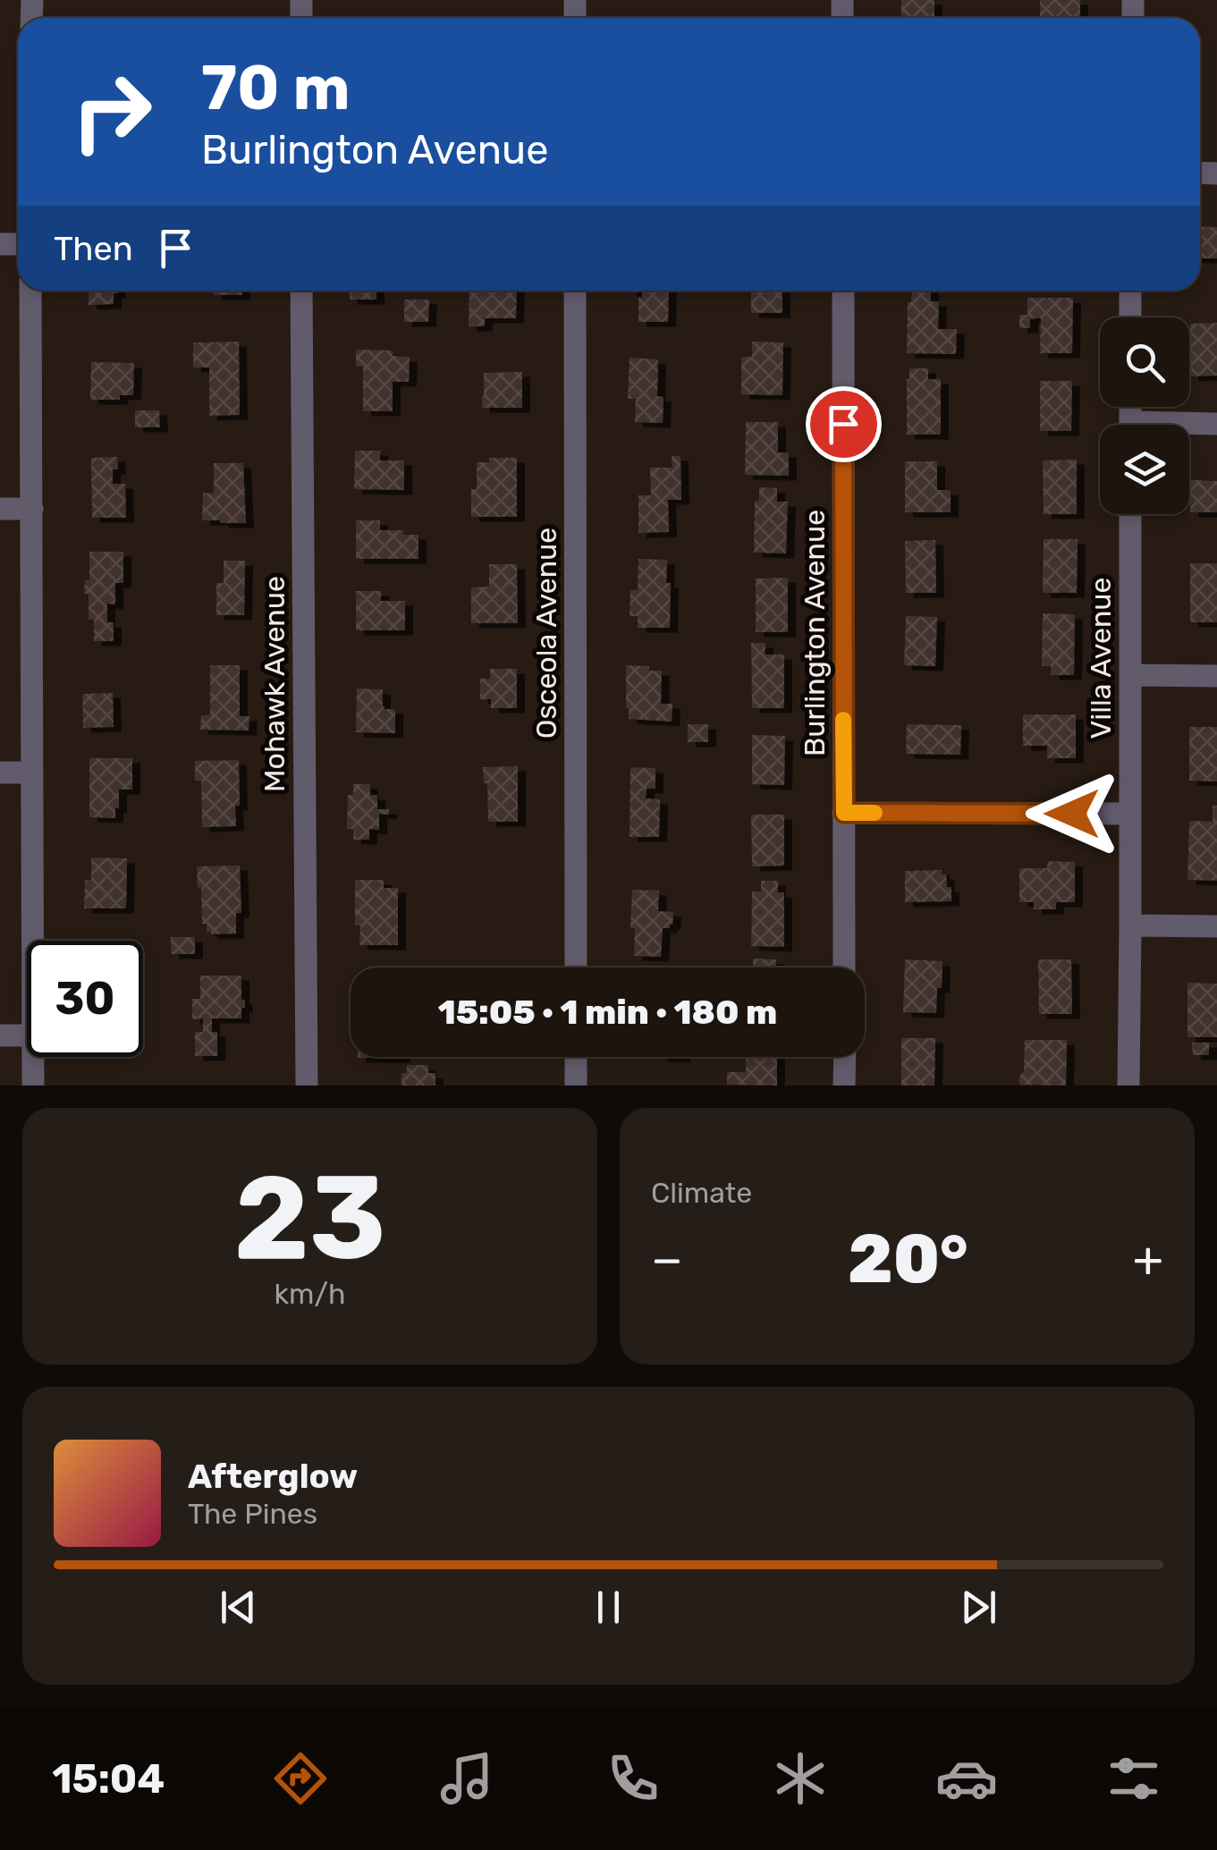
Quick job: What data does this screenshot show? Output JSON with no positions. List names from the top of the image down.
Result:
{
  "streets": {
    "street": [
      "Osceola Avenue",
      "Burlington Avenue",
      "Villa Avenue",
      "Mohawk Avenue"
    ]
  },
  "page": {
    "turn": ["70 m", "Burlington Avenue"],
    "then": "Then",
    "limit": "30",
    "trip": "15:05 · 1 min · 180 m",
    "tile": [
      ["23", "km/h"],
      "Climate"
    ],
    "heat": ["−", "20°", "+"],
    "song": ["Afterglow", "The Pines"],
    "tabs": "15:04"
  }
}
